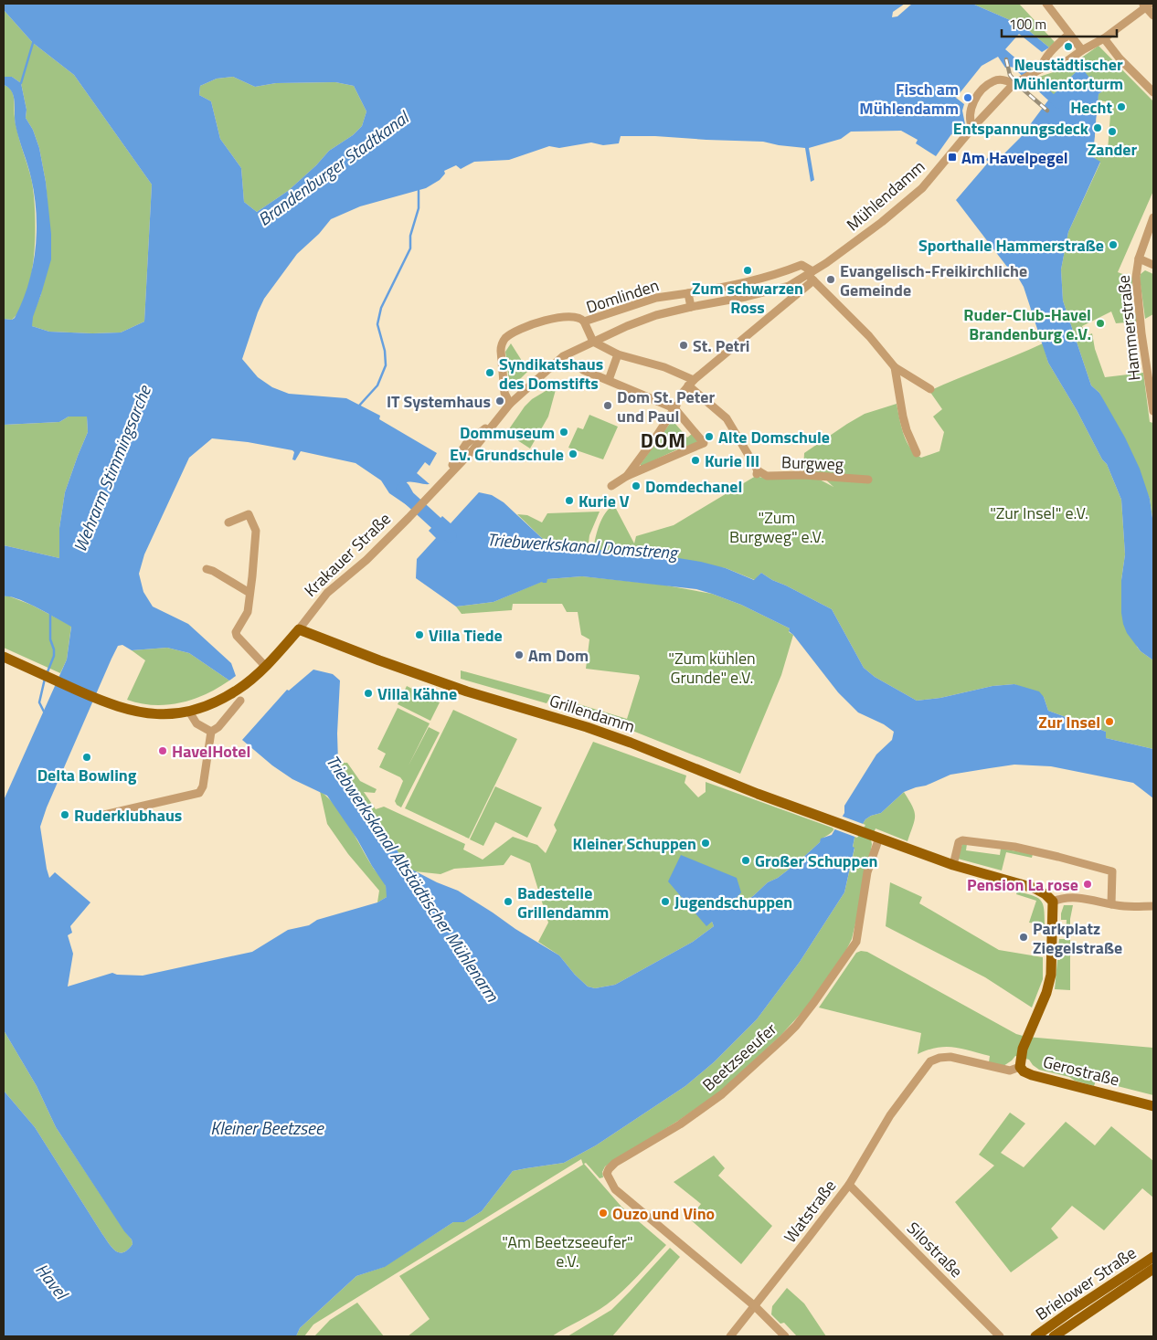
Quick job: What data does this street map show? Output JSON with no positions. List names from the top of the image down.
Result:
{
  "streets": {
    "main road": [
      "Krakauer Straße",
      "Grillendamm",
      "Gerostraße",
      "Brielower Straße"
    ],
    "street": [
      "Mühlendamm",
      "Domlinden",
      "Hammerstraße",
      "Burgweg",
      "Beetzseeufer",
      "Watstraße",
      "Silostraße"
    ]
  },
  "crossings": [
    ["Mühlendamm", "Domlinden"],
    ["Domlinden", "Burgweg"],
    ["Domlinden", "Krakauer Straße"],
    ["Krakauer Straße", "Grillendamm"],
    ["Grillendamm", "Beetzseeufer"],
    ["Beetzseeufer", "Watstraße"],
    ["Gerostraße", "Watstraße"],
    ["Watstraße", "Silostraße"]
  ],
  "districts": ["DOM"],
  "water": [
    "Brandenburger Stadtkanal",
    "Wehrarm Stimmingsarche",
    "Triebwerkskanal Domstreng",
    "Triebwerkskanal Altstädtischer Mühlenarm",
    "Kleiner Beetzsee",
    "Havel"
  ],
  "parks": [
    "\"Zur Insel\" e.V.",
    "\"Zum Burgweg\" e.V.",
    "\"Zum kühlen Grunde\" e.V.",
    "\"Am Beetzseeufer\" e.V."
  ],
  "places": {
    "other": [
      "Neustädtischer Mühlentorturm",
      "Fisch am Mühlendamm",
      "Hecht",
      "Entspannungsdeck",
      "Zander",
      "Sporthalle Hammerstraße",
      "Zum schwarzen Ross",
      "Evangelisch-Freikirchliche Gemeinde",
      "Ruder-Club-Havel Brandenburg e.V.",
      "St. Petri",
      "Syndikatshaus des Domstifts",
      "IT Systemhaus",
      "Dom St. Peter und Paul",
      "Dommuseum",
      "Alte Domschule",
      "Ev. Grundschule",
      "Kurie III",
      "Domdechanel",
      "Kurie V",
      "Villa Tiede",
      "Am Dom",
      "Villa Kähne",
      "Zur Insel",
      "HavelHotel",
      "Delta Bowling",
      "Ruderklubhaus",
      "Kleiner Schuppen",
      "Großer Schuppen",
      "Pension La rose",
      "Badestelle Grillendamm",
      "Jugendschuppen",
      "Parkplatz Ziegelstraße",
      "Ouzo und Vino"
    ],
    "transit": ["Am Havelpegel"]
  },
  "scale_bar": "100 m"
}
